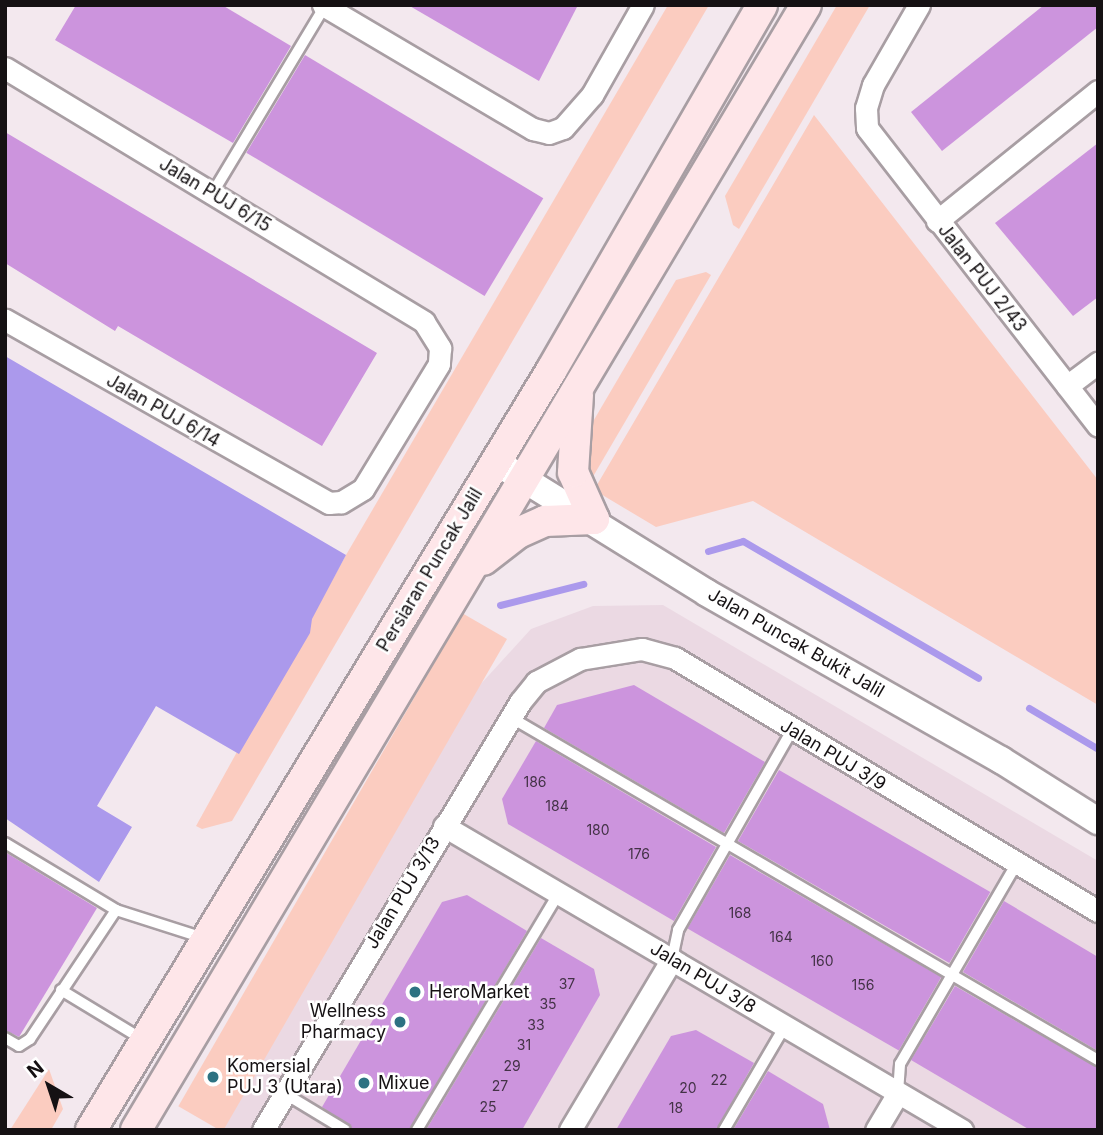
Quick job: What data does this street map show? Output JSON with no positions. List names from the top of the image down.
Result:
{
  "streets": {
    "main road": ["Persiaran Puncak Jalil"],
    "street": [
      "Jalan PUJ 6/15",
      "Jalan PUJ 2/43",
      "Jalan PUJ 6/14",
      "Jalan Puncak Bukit Jalil",
      "Jalan PUJ 3/9",
      "Jalan PUJ 3/13",
      "Jalan PUJ 3/8"
    ]
  },
  "crossings": [
    ["Jalan PUJ 6/15", "Jalan PUJ 6/14"],
    ["Persiaran Puncak Jalil", "Jalan Puncak Bukit Jalil"],
    ["Jalan PUJ 3/9", "Jalan PUJ 3/13"],
    ["Jalan PUJ 3/13", "Jalan PUJ 3/8"]
  ],
  "places": [
    "HeroMarket",
    "Wellness Pharmacy",
    "Komersial PUJ 3 (Utara)",
    "Mixue"
  ],
  "house_numbers": [
    "186",
    "184",
    "180",
    "176",
    "168",
    "164",
    "160",
    "37",
    "156",
    "35",
    "33",
    "31",
    "29",
    "22",
    "27",
    "20",
    "25",
    "18"
  ],
  "north": "top left"
}
